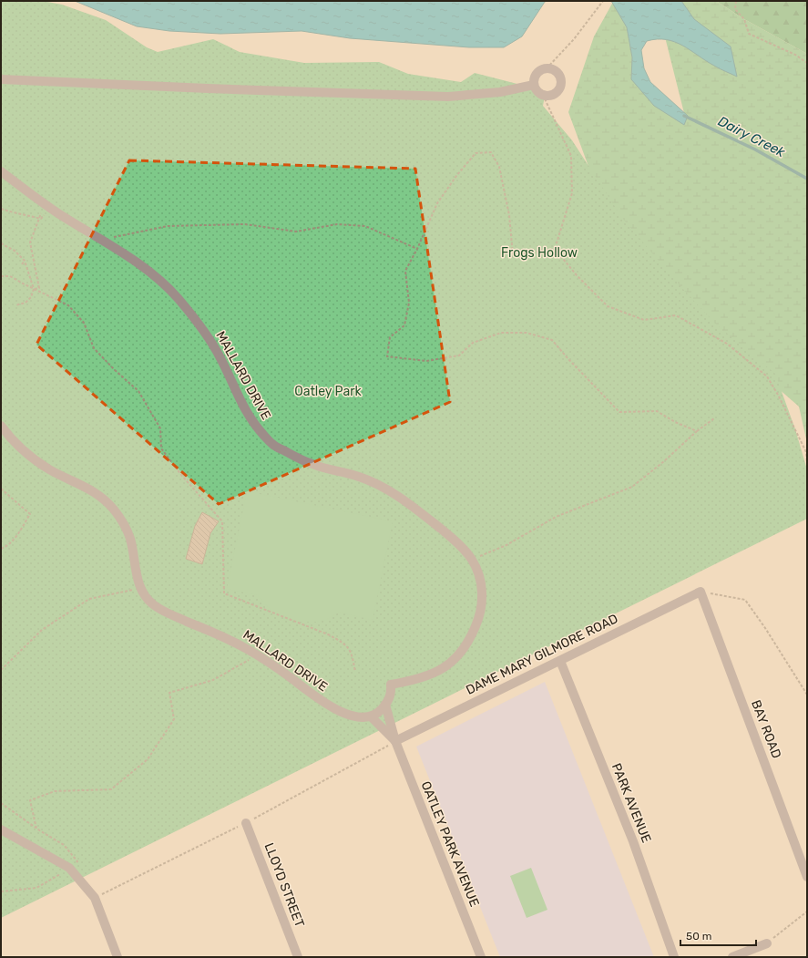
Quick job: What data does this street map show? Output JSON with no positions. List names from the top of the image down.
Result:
{
  "streets": {
    "street": [
      "MALLARD DRIVE",
      "DAME MARY GILMORE ROAD",
      "BAY ROAD",
      "PARK AVENUE",
      "OATLEY PARK AVENUE",
      "LLOYD STREET"
    ]
  },
  "crossings": [
    ["MALLARD DRIVE", "DAME MARY GILMORE ROAD"],
    ["MALLARD DRIVE", "OATLEY PARK AVENUE"],
    ["DAME MARY GILMORE ROAD", "BAY ROAD"],
    ["DAME MARY GILMORE ROAD", "PARK AVENUE"],
    ["DAME MARY GILMORE ROAD", "OATLEY PARK AVENUE"]
  ],
  "water": ["Dairy Creek"],
  "parks": ["Frogs Hollow", "Oatley Park"],
  "scale_bar": "50 m"
}
